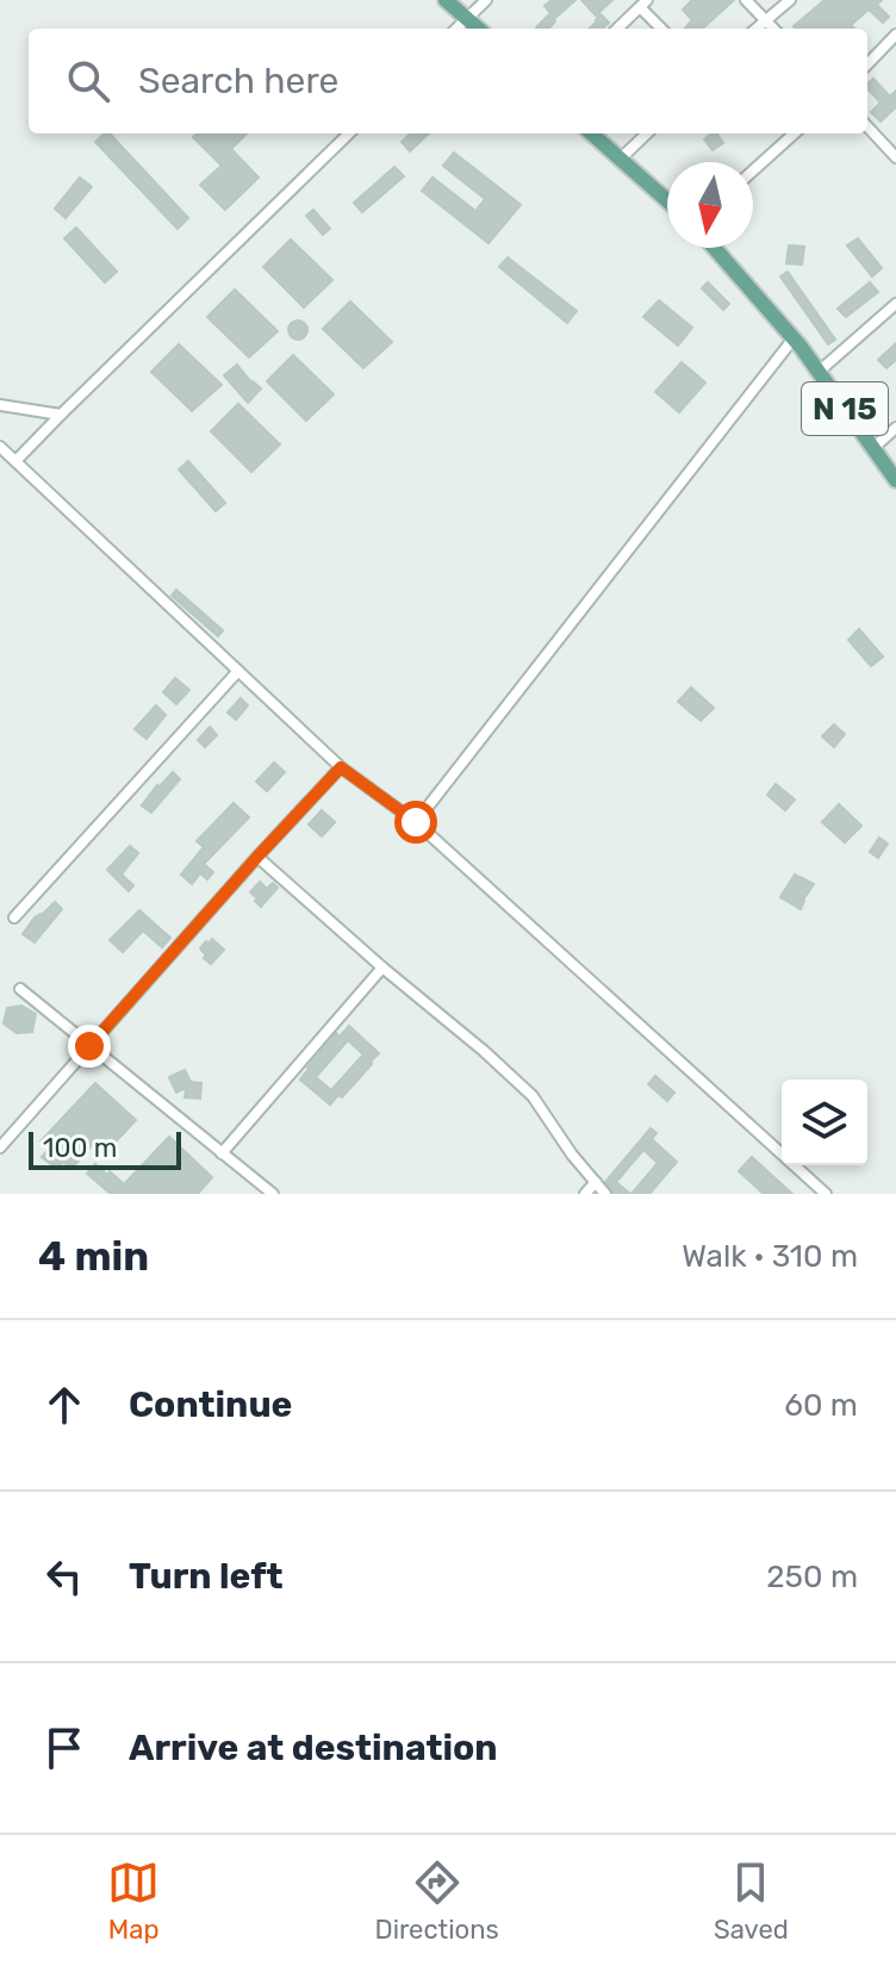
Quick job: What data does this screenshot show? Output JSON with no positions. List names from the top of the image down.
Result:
{
  "streets": {
    "main road": ["N 15"]
  },
  "scale_bar": "100 m",
  "north": "bottom",
  "page": {
    "search": "Search here",
    "scale": "100 m",
    "heading": ["4 min", "Walk · 310 m"],
    "list": [
      ["Continue", "60 m"],
      ["Turn left", "250 m"],
      "Arrive at destination"
    ],
    "nav": ["Map", "Directions", "Saved"]
  }
}
